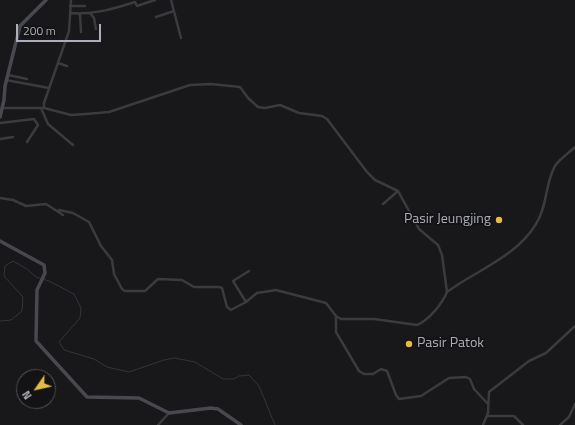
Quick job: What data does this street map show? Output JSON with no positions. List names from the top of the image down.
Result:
{
  "places": ["Pasir Jeungjing", "Pasir Patok"],
  "scale_bar": "200 m",
  "north": "bottom left"
}
